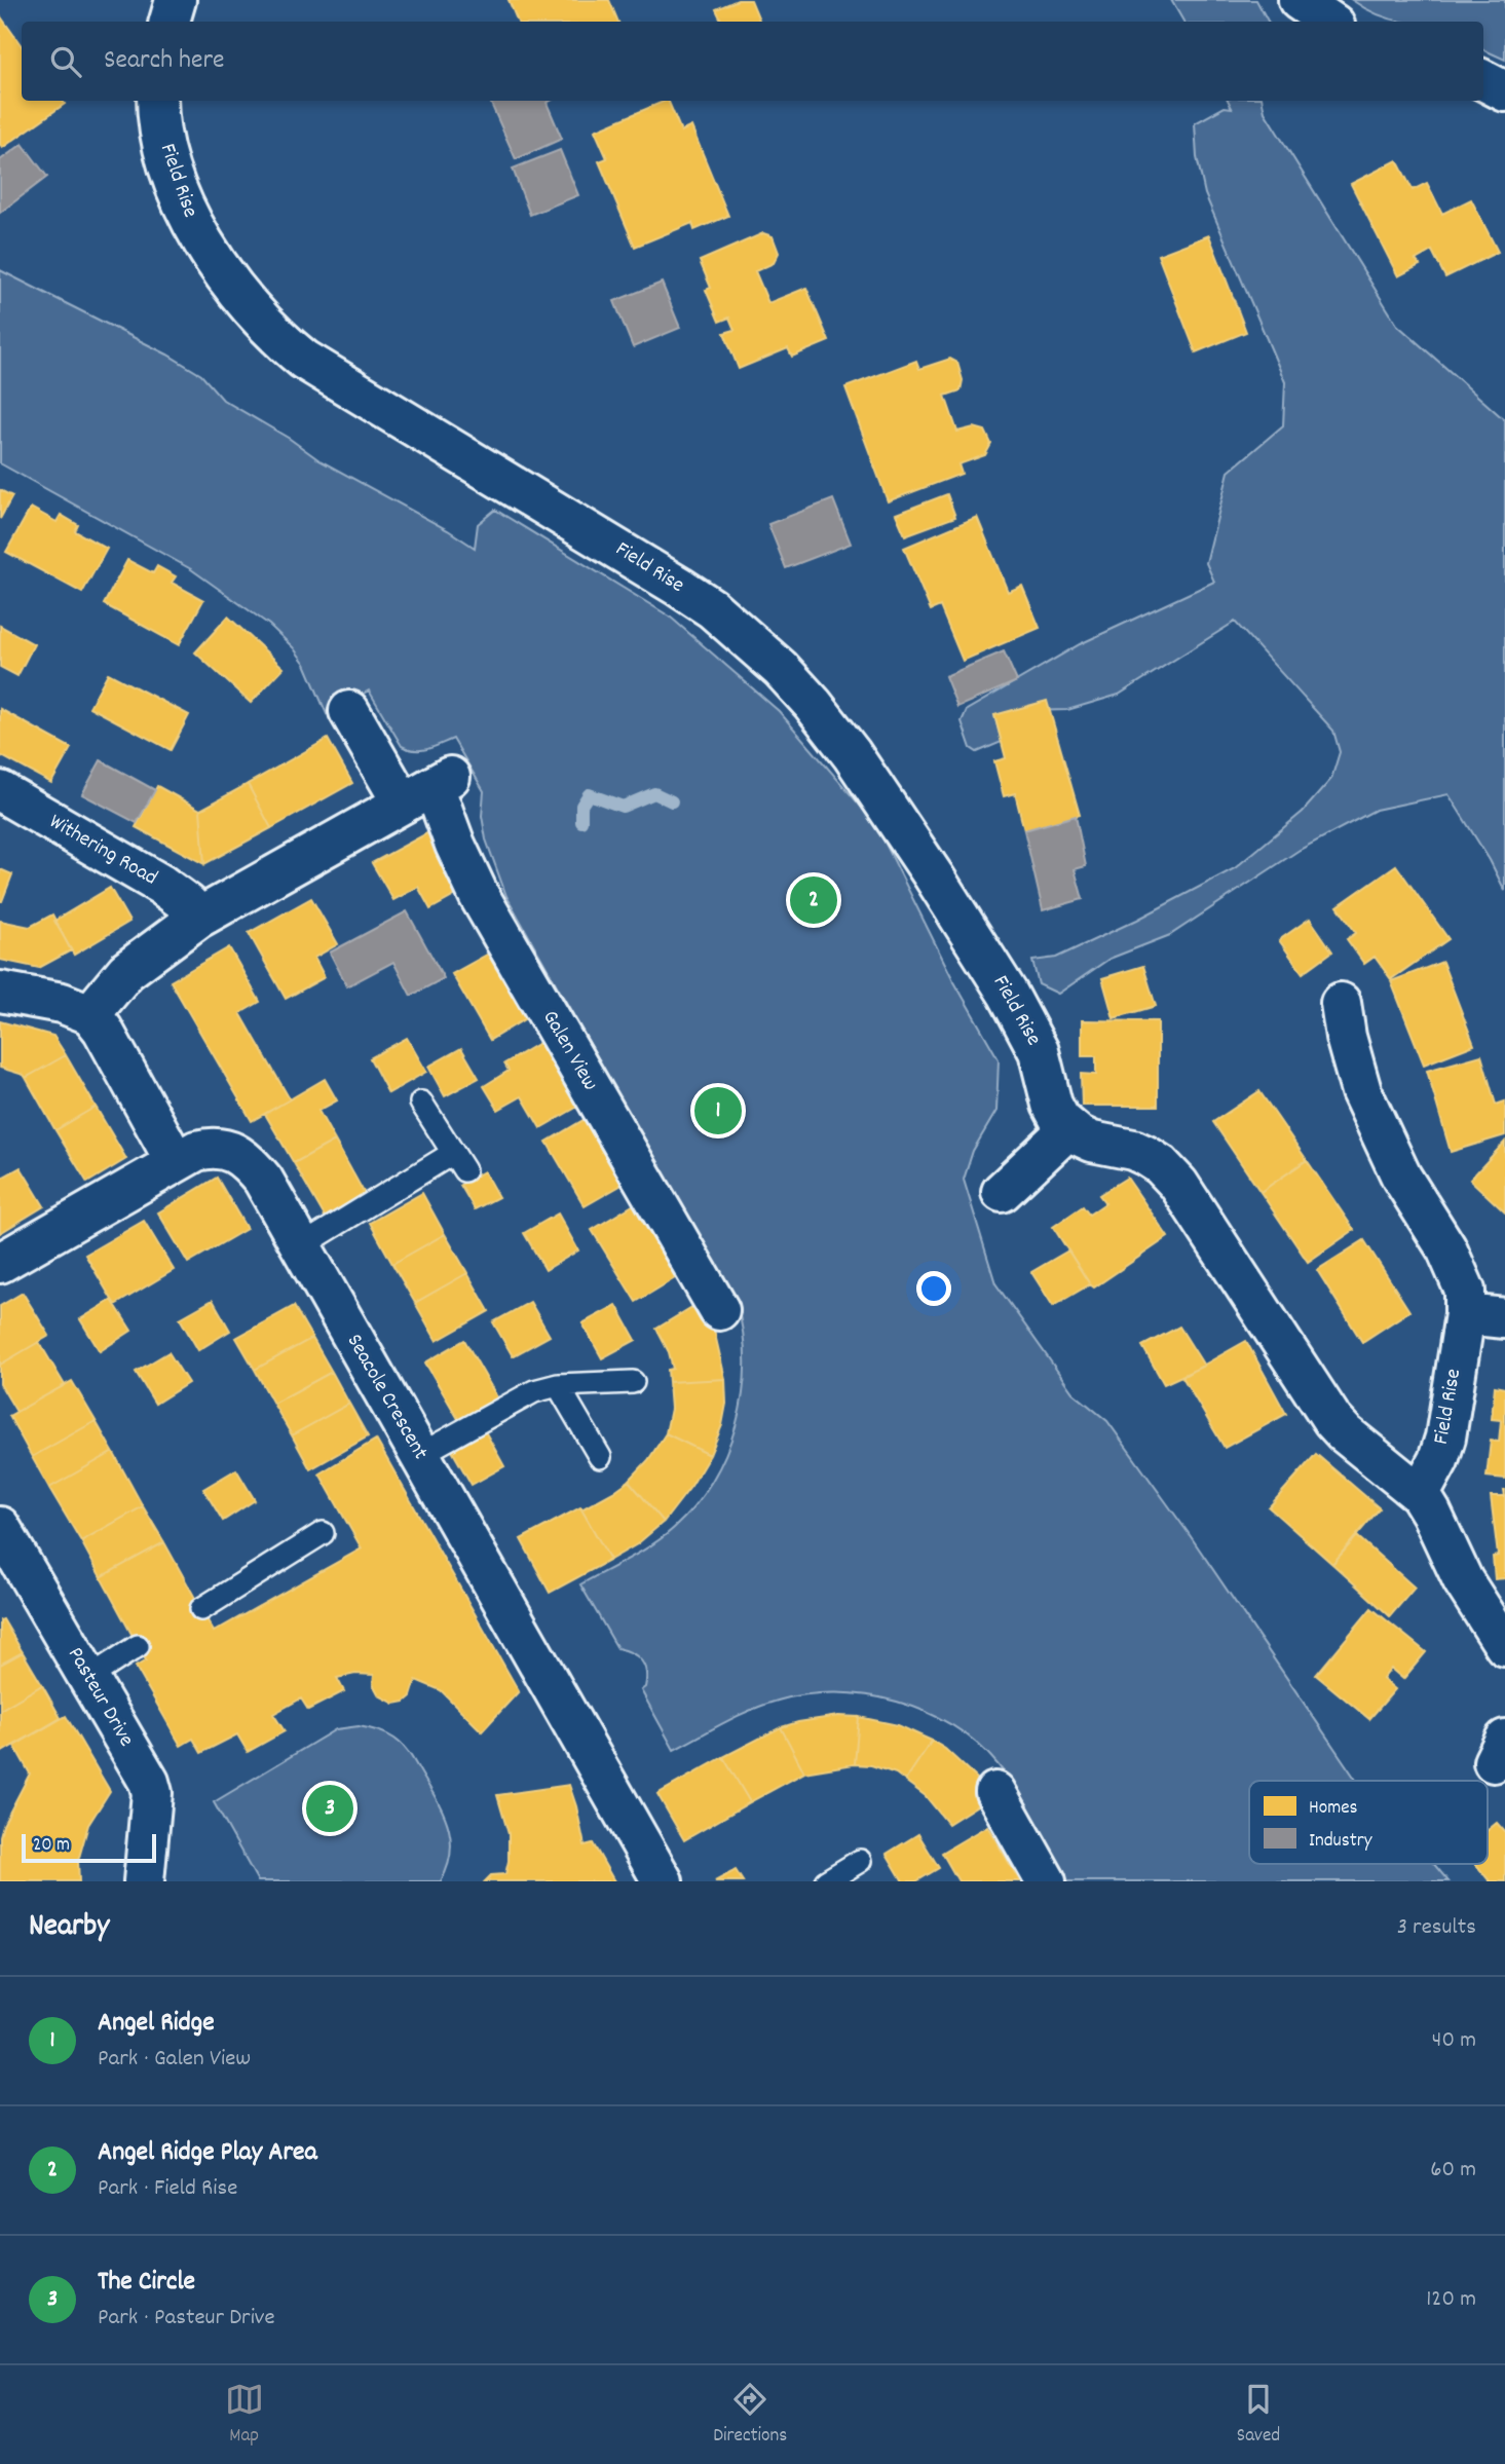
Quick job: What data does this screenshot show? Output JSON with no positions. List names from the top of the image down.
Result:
{
  "streets": {
    "street": [
      "Field Rise",
      "Withering Road",
      "Galen View",
      "Seacole Crescent",
      "Pasteur Drive"
    ]
  },
  "legend": ["Homes", "Industry"],
  "scale_bar": "20 m",
  "page": {
    "search": "Search here",
    "pins": ["2", "1", "3"],
    "scale": "20 m",
    "heading": ["Nearby", "3 results"],
    "list": [
      {
        "mark": "1",
        "name": "Angel Ridge",
        "note": "Park · Galen View",
        "value": "40 m"
      },
      {
        "mark": "2",
        "name": "Angel Ridge Play Area",
        "note": "Park · Field Rise",
        "value": "60 m"
      },
      {
        "mark": "3",
        "name": "The Circle",
        "note": "Park · Pasteur Drive",
        "value": "120 m"
      }
    ],
    "nav": ["Map", "Directions", "Saved"]
  }
}
